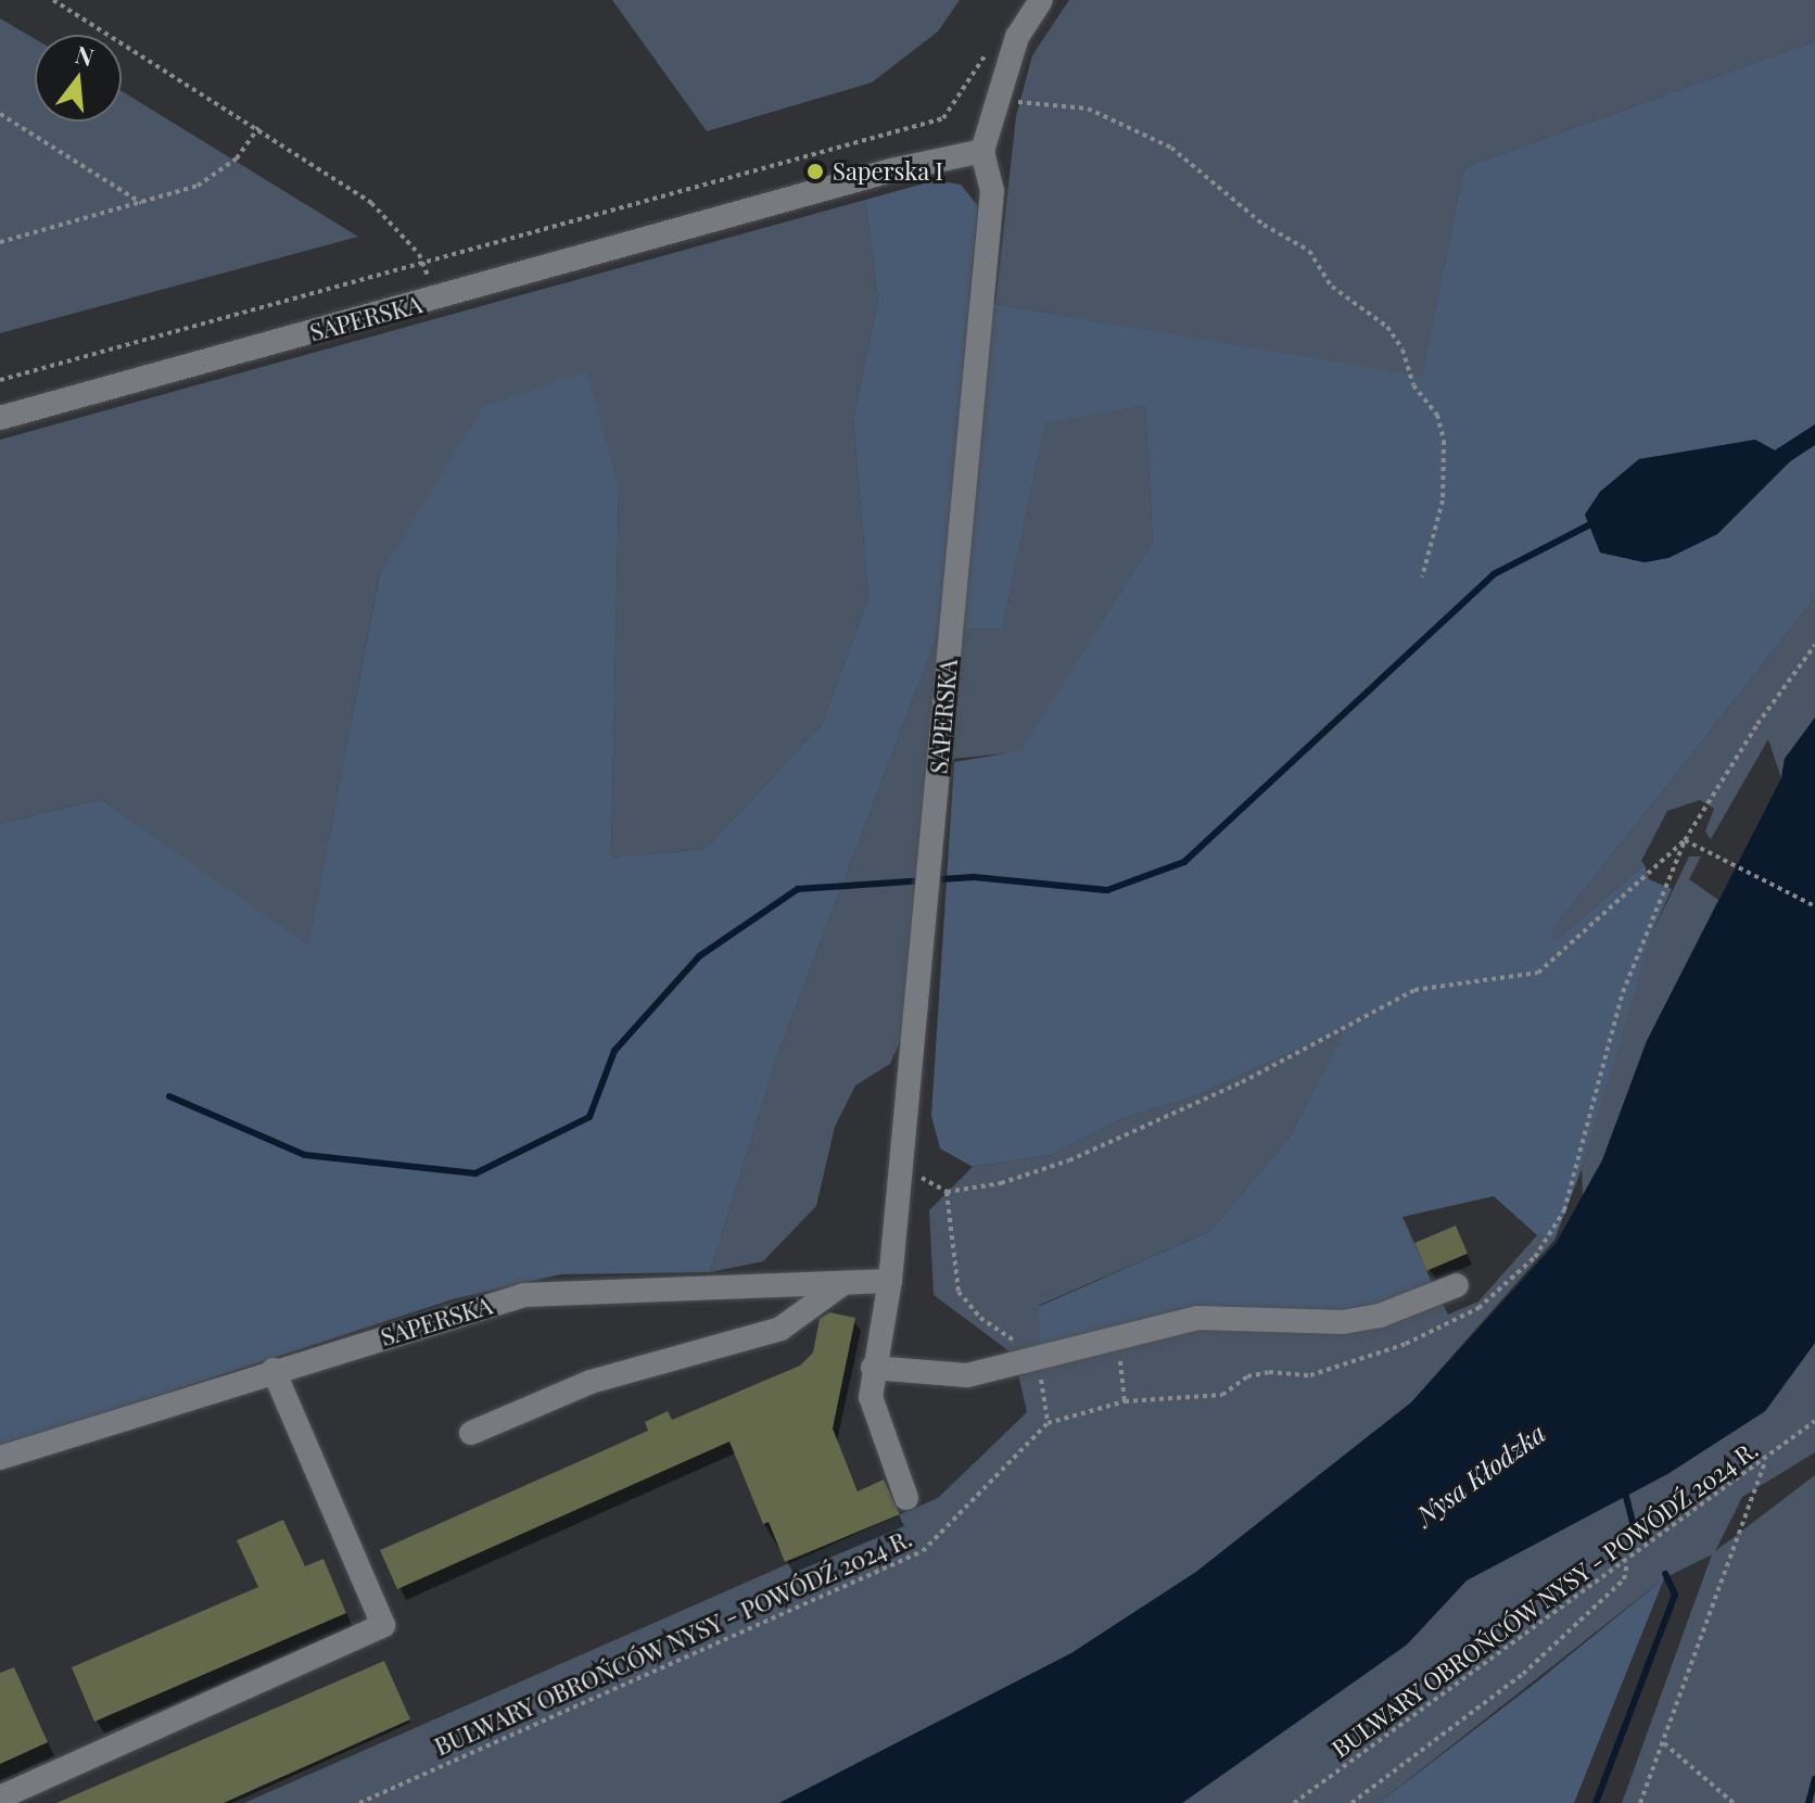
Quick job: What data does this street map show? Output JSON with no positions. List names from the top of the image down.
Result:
{
  "streets": {
    "street": ["SAPERSKA"],
    "path": ["BULWARY OBROŃCÓW NYSY - POWÓDŹ 2024 R."]
  },
  "water": ["Nysa Kłodzka"],
  "places": ["Saperska I"],
  "north": "top"
}
